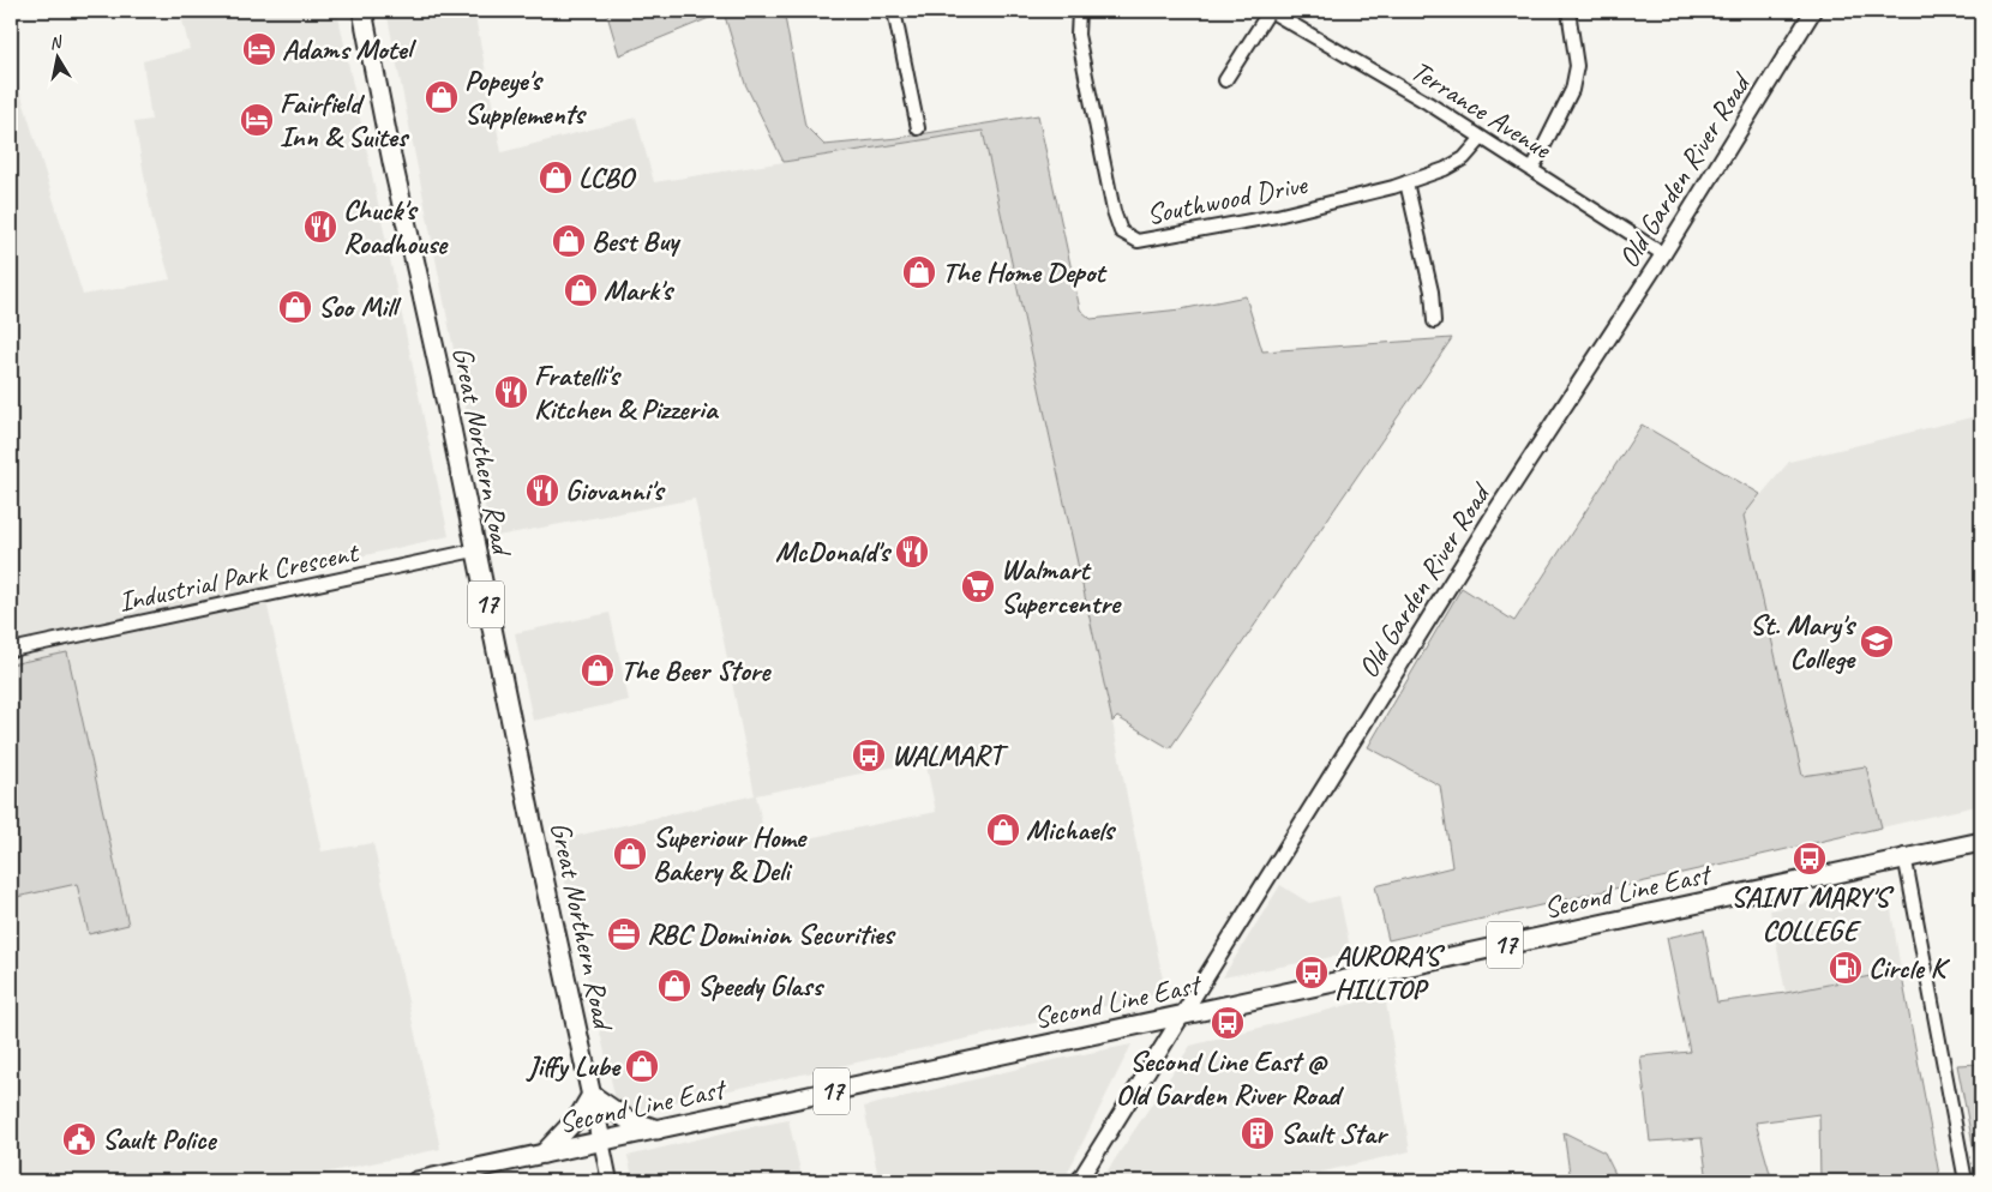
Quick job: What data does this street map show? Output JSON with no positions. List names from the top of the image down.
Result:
{
  "streets": {
    "highway": ["Great Northern Road", "17", "Second Line East"],
    "main road": ["Old Garden River Road"],
    "street": ["Terrance Avenue", "Southwood Drive", "Industrial Park Crescent"]
  },
  "crossings": [
    ["Terrance Avenue", "Old Garden River Road"],
    ["Terrance Avenue", "Southwood Drive"],
    ["Old Garden River Road", "Second Line East"],
    ["Great Northern Road", "Industrial Park Crescent"],
    ["Great Northern Road", "Second Line East"]
  ],
  "places": {
    "hotel": ["Adams Motel", "Fairfield Inn & Suites"],
    "shop": [
      "Popeye's Supplements",
      "LCBO",
      "Best Buy",
      "The Home Depot",
      "Mark's",
      "Soo Mill",
      "The Beer Store",
      "Michaels",
      "Superiour Home Bakery & Deli",
      "Speedy Glass",
      "Jiffy Lube"
    ],
    "restaurant": [
      "Chuck's Roadhouse",
      "Fratelli's Kitchen & Pizzeria",
      "Giovanni's",
      "McDonald's"
    ],
    "supermarket": ["Walmart Supercentre"],
    "school or university": ["St. Mary's College"],
    "bus stop": [
      "WALMART",
      "SAINT MARY'S COLLEGE",
      "AURORA'S HILLTOP",
      "Second Line East @ Old Garden River Road"
    ],
    "office": ["RBC Dominion Securities"],
    "fuel station": ["Circle K"],
    "building": ["Sault Star"],
    "public building": ["Sault Police"]
  },
  "north": "top"
}
